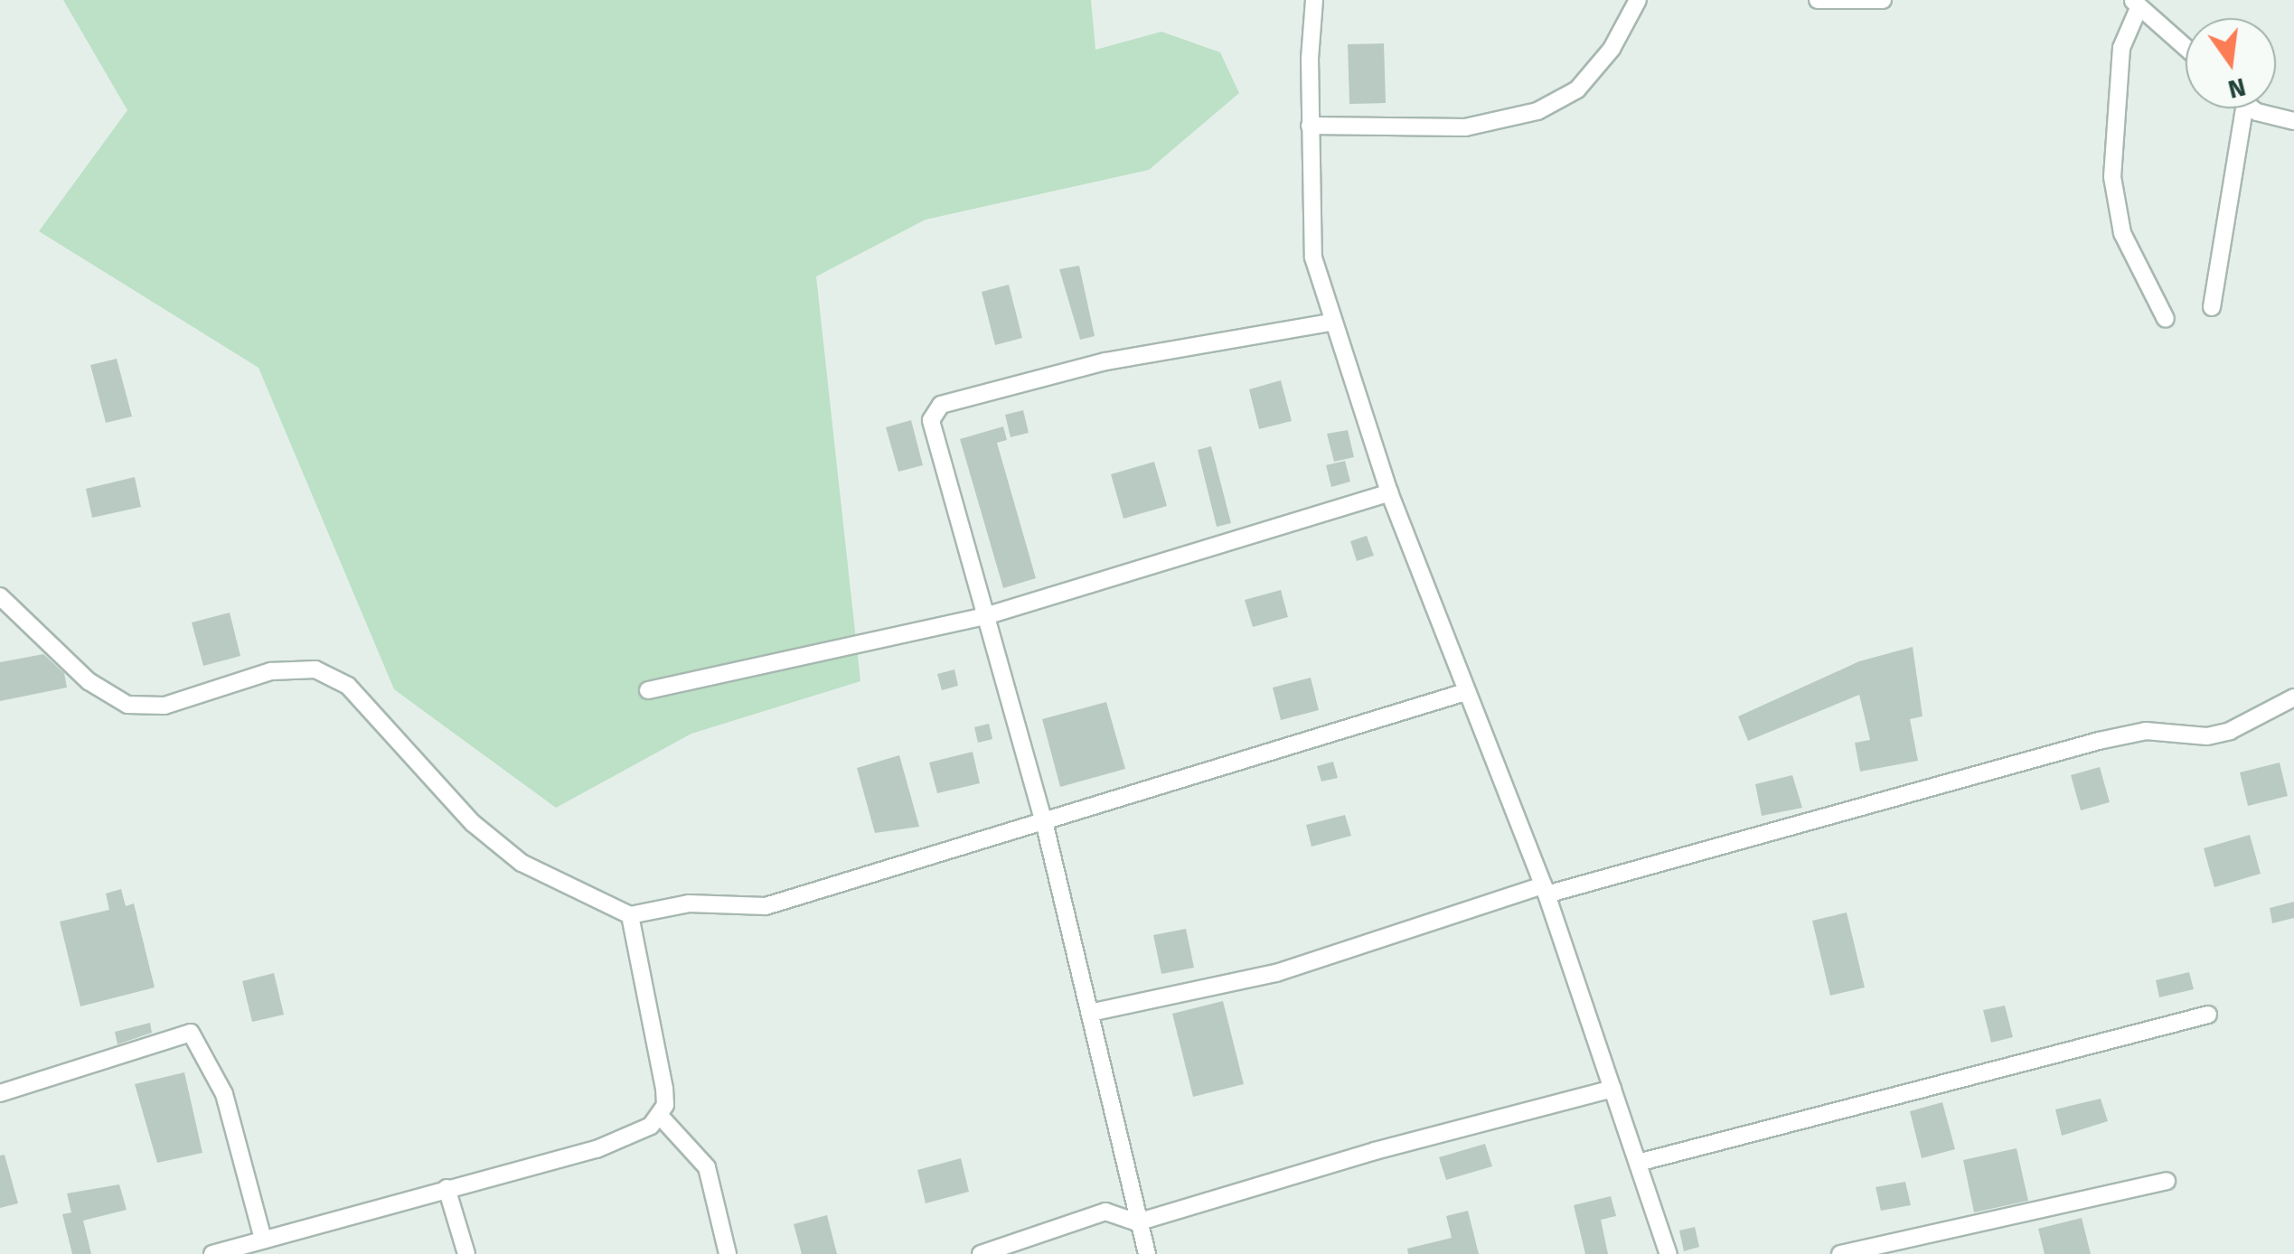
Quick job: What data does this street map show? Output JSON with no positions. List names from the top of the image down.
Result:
{
  "north": "bottom"
}
